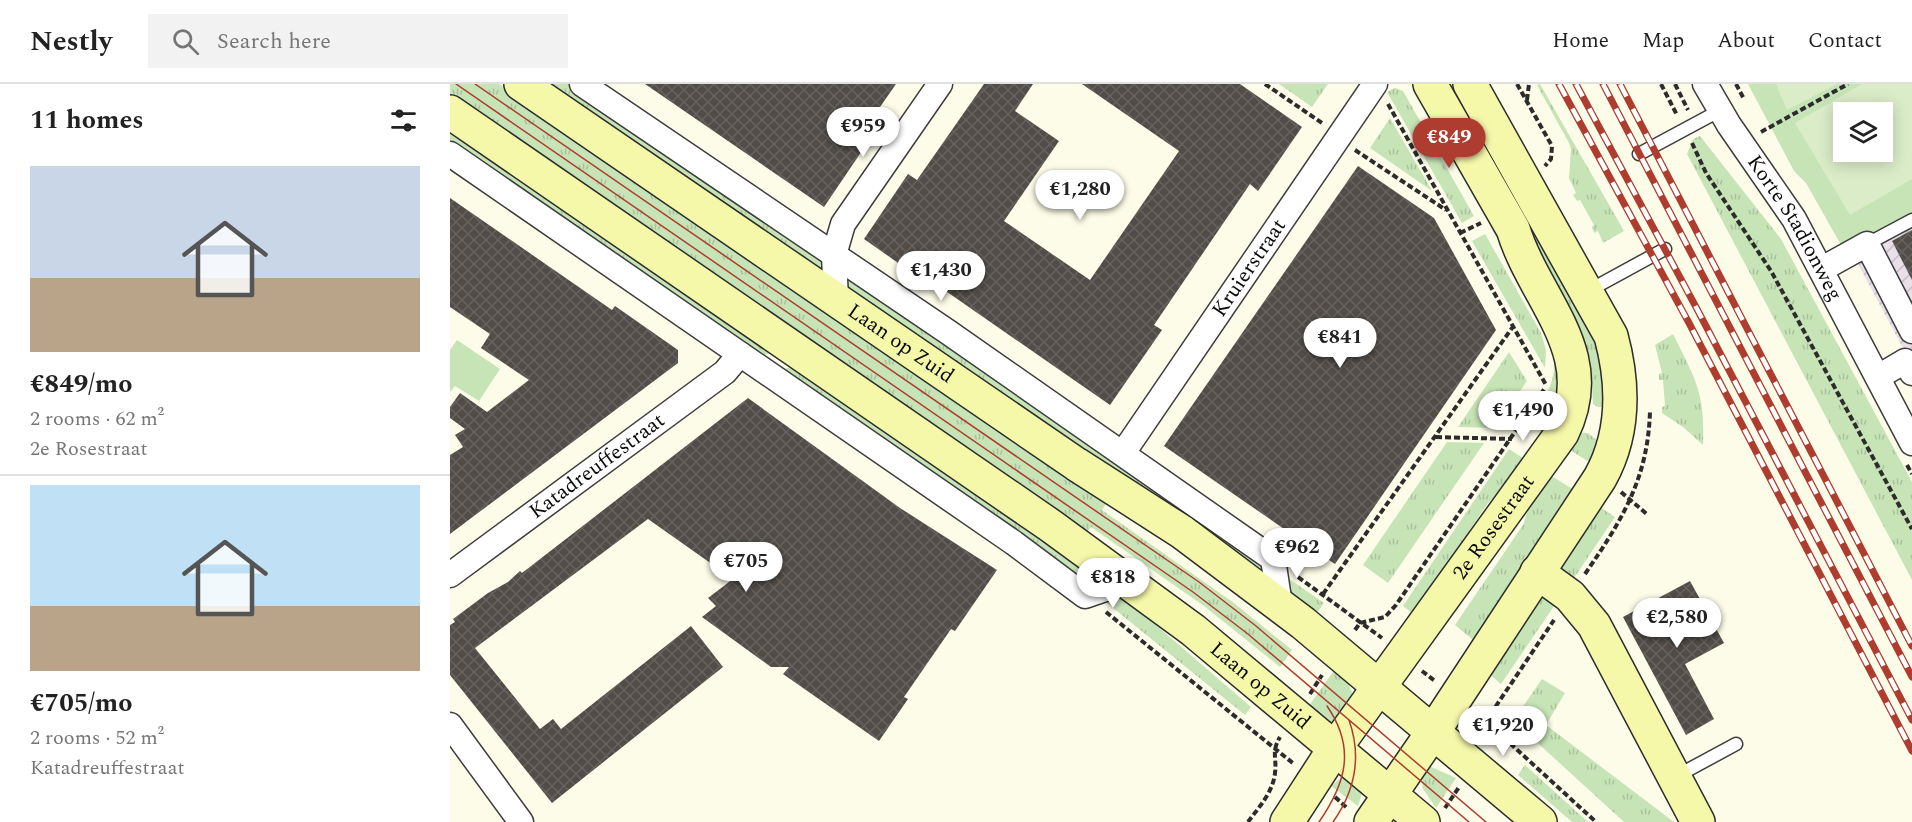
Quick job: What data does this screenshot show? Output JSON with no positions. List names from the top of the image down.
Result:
{
  "streets": {
    "main road": ["Laan op Zuid", "2e Rosestraat"],
    "street": ["Korte Stadionweg", "Kruierstraat", "Katadreuffestraat"]
  },
  "crossings": [
    ["Kruierstraat", "Laan op Zuid"],
    ["Laan op Zuid", "2e Rosestraat"]
  ],
  "page": {
    "header": "Nestly",
    "search": "Search here",
    "nav": [
      "Home",
      "Map",
      "About",
      "Contact"
    ],
    "heading": "11 homes",
    "price": [
      "€959",
      "€849",
      "€1,280",
      "€1,430",
      "€841",
      "€1,490",
      "€962",
      "€705",
      "€818",
      "€2,580",
      "€1,920"
    ],
    "list": [
      {
        "name": "€849/mo",
        "note": "2 rooms · 62 m² · 2e Rosestraat"
      },
      {
        "name": "€705/mo",
        "note": "2 rooms · 52 m² · Katadreuffestraat"
      }
    ]
  }
}
